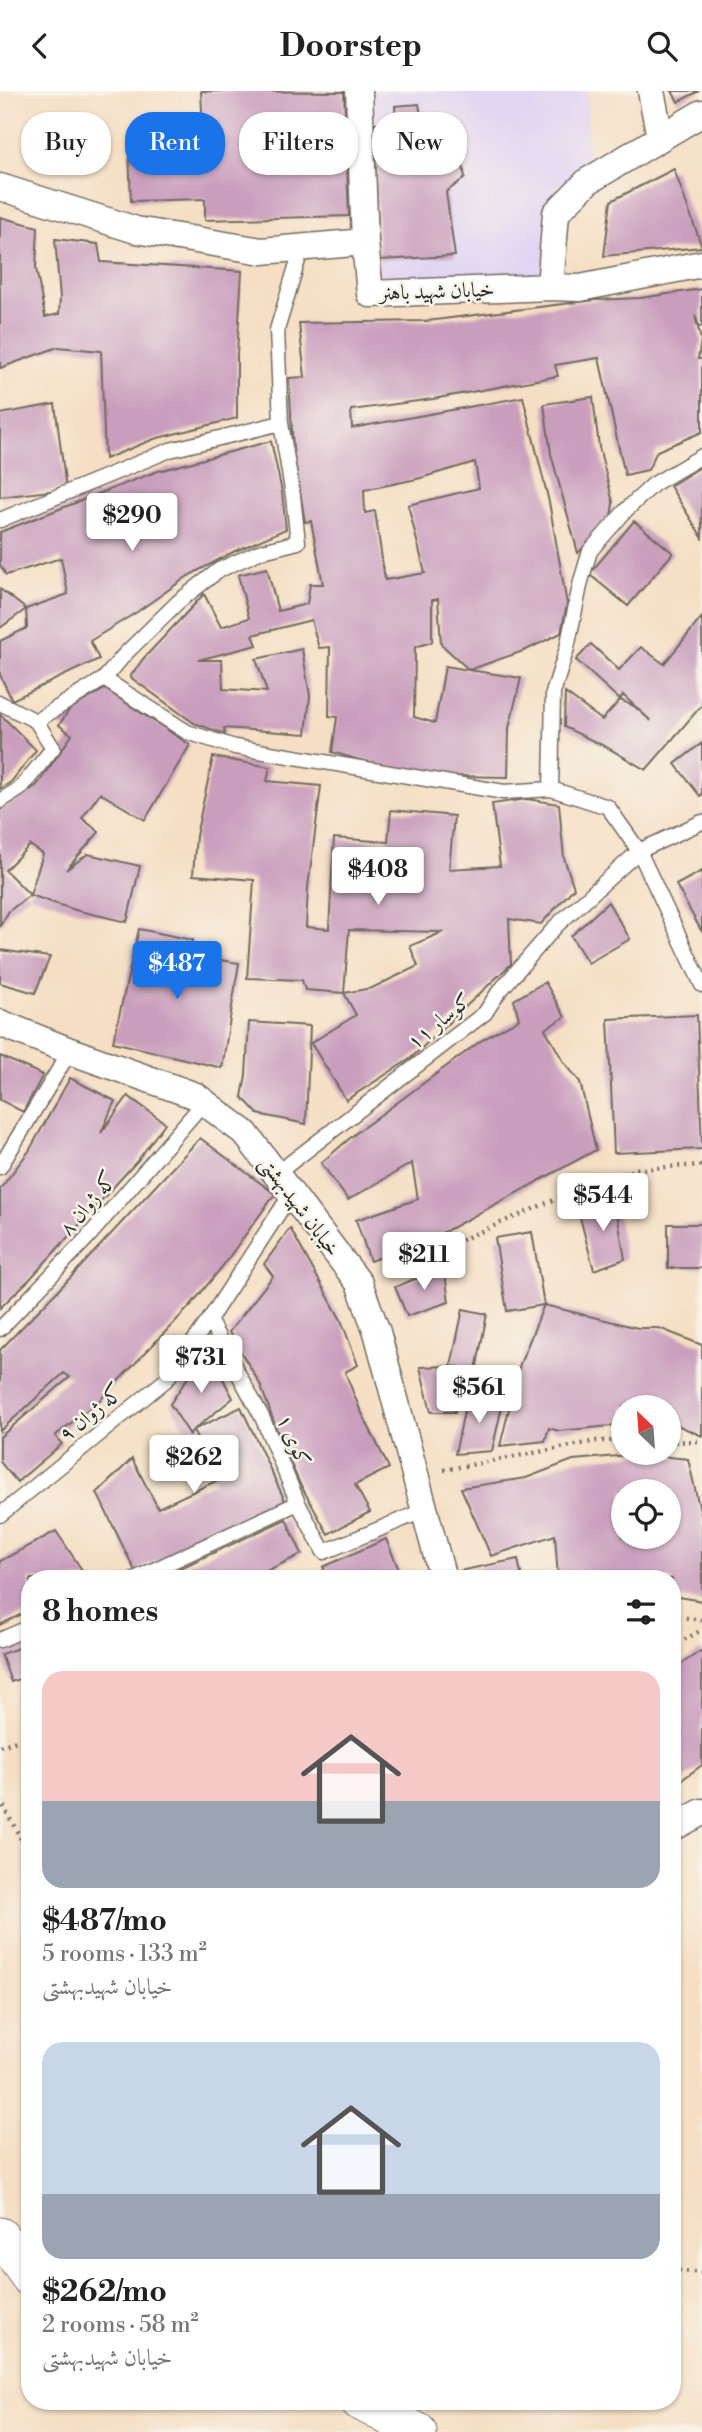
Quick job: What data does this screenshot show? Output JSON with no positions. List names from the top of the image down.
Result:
{
  "streets": {
    "street": ["خیابان شهید باهنر", "خیابان شهیدبهشتی"],
    "lane": [
      "کوسار ۱۱",
      "که ژوان ۸",
      "که ژوان ۹",
      "کوی ۱"
    ]
  },
  "crossings": [
    ["کوسار ۱۱", "خیابان شهیدبهشتی"],
    ["کوسار ۱۱", "که ژوان ۹"],
    ["که ژوان ۸", "خیابان شهیدبهشتی"],
    ["خیابان شهیدبهشتی", "که ژوان ۹"],
    ["خیابان شهیدبهشتی", "کوی ۱"],
    ["که ژوان ۹", "کوی ۱"]
  ],
  "north": "top left",
  "page": {
    "header": "Doorstep",
    "chip": [
      "Buy",
      "Rent",
      "Filters",
      "New"
    ],
    "price": [
      "$290",
      "$408",
      "$487",
      "$544",
      "$211",
      "$731",
      "$561",
      "$262"
    ],
    "heading": "8 homes",
    "list": [
      {
        "name": "$487/mo",
        "note": "5 rooms · 133 m² · خیابان شهیدبهشتی"
      },
      {
        "name": "$262/mo",
        "note": "2 rooms · 58 m² · خیابان شهیدبهشتی"
      }
    ]
  }
}
